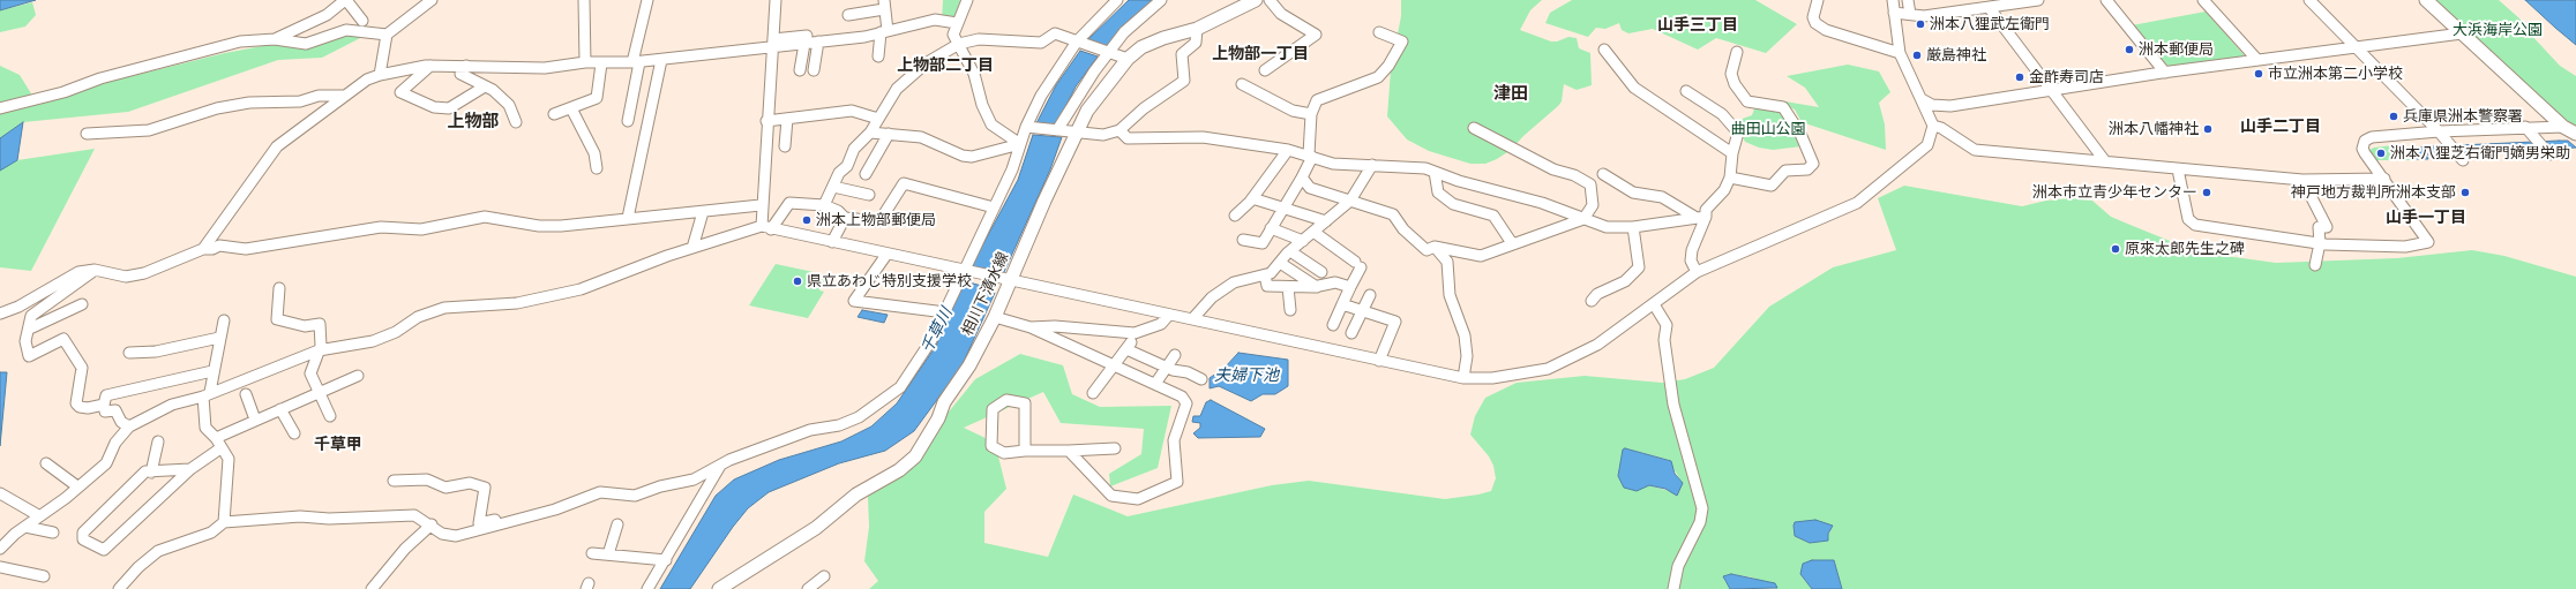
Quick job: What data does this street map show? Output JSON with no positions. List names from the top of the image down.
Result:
{
  "streets": {
    "main road": ["相川下清水線"]
  },
  "districts": [
    "山手三丁目",
    "上物部一丁目",
    "上物部二丁目",
    "津田",
    "上物部",
    "山手二丁目",
    "山手一丁目",
    "千草甲"
  ],
  "water": ["千草川", "夫婦下池"],
  "parks": ["大浜海岸公園", "曲田山公園"],
  "places": [
    "洲本八狸武左衛門",
    "洲本郵便局",
    "厳島神社",
    "市立洲本第二小学校",
    "金酢寿司店",
    "兵庫県洲本警察署",
    "洲本八幡神社",
    "洲本八狸芝右衛門嫡男栄助",
    "洲本市立青少年センター",
    "神戸地方裁判所洲本支部",
    "洲本上物部郵便局",
    "原來太郎先生之碑",
    "県立あわじ特別支援学校"
  ]
}
